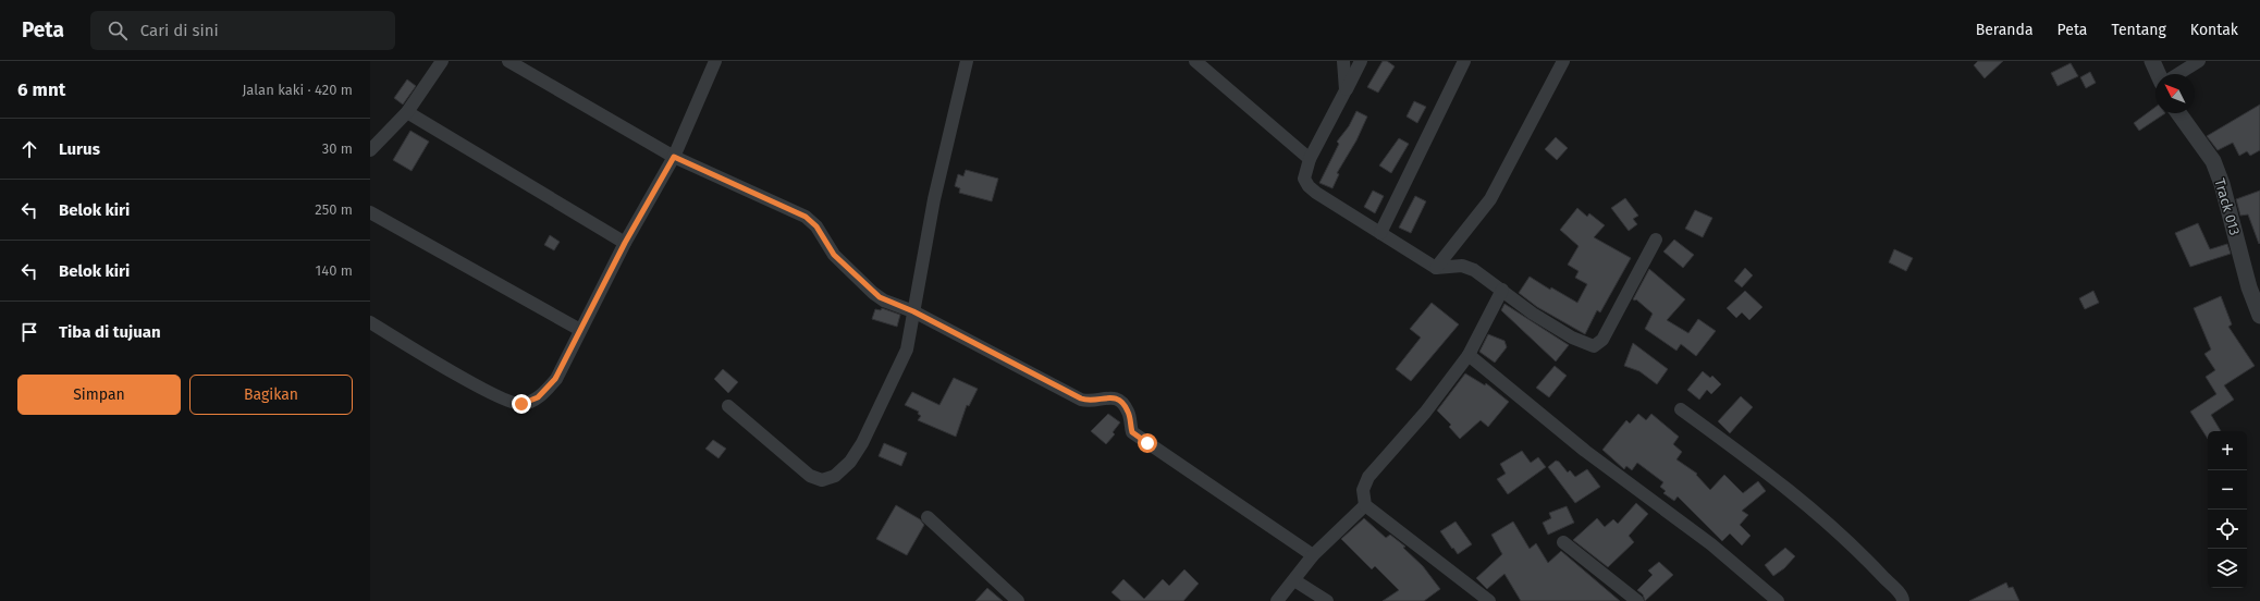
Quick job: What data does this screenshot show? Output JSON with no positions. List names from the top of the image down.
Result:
{
  "streets": {
    "street": ["Track 013"]
  },
  "north": "top left",
  "page": {
    "header": "Peta",
    "search": "Cari di sini",
    "nav": [
      "Beranda",
      "Peta",
      "Tentang",
      "Kontak"
    ],
    "heading": ["6 mnt", "Jalan kaki · 420 m"],
    "list": [
      ["Lurus", "30 m"],
      ["Belok kiri", "250 m"],
      ["Belok kiri", "140 m"],
      "Tiba di tujuan"
    ],
    "buttons": ["Simpan", "Bagikan"],
    "map_buttons": ["+", "−"]
  }
}
